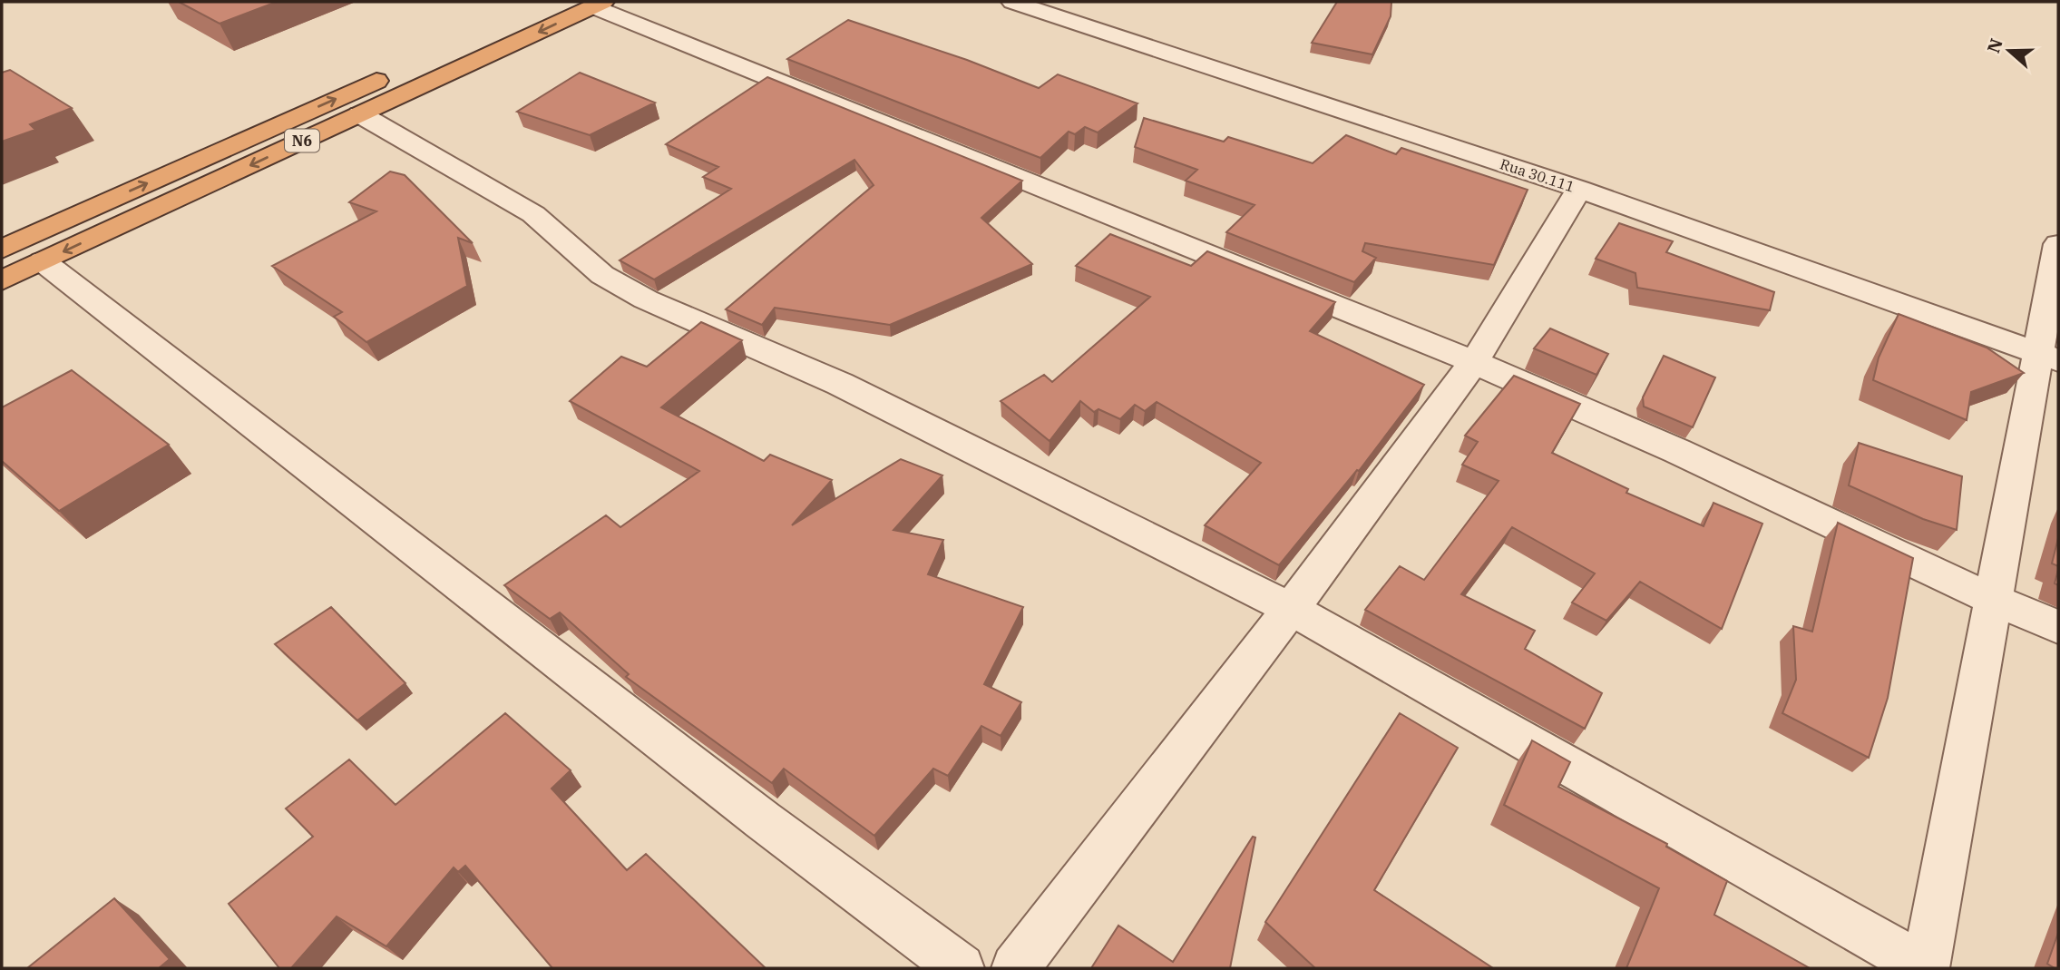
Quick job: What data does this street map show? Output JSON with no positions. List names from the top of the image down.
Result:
{
  "streets": {
    "highway": ["N6"],
    "street": ["Rua 30.111"]
  },
  "north": "left"
}
